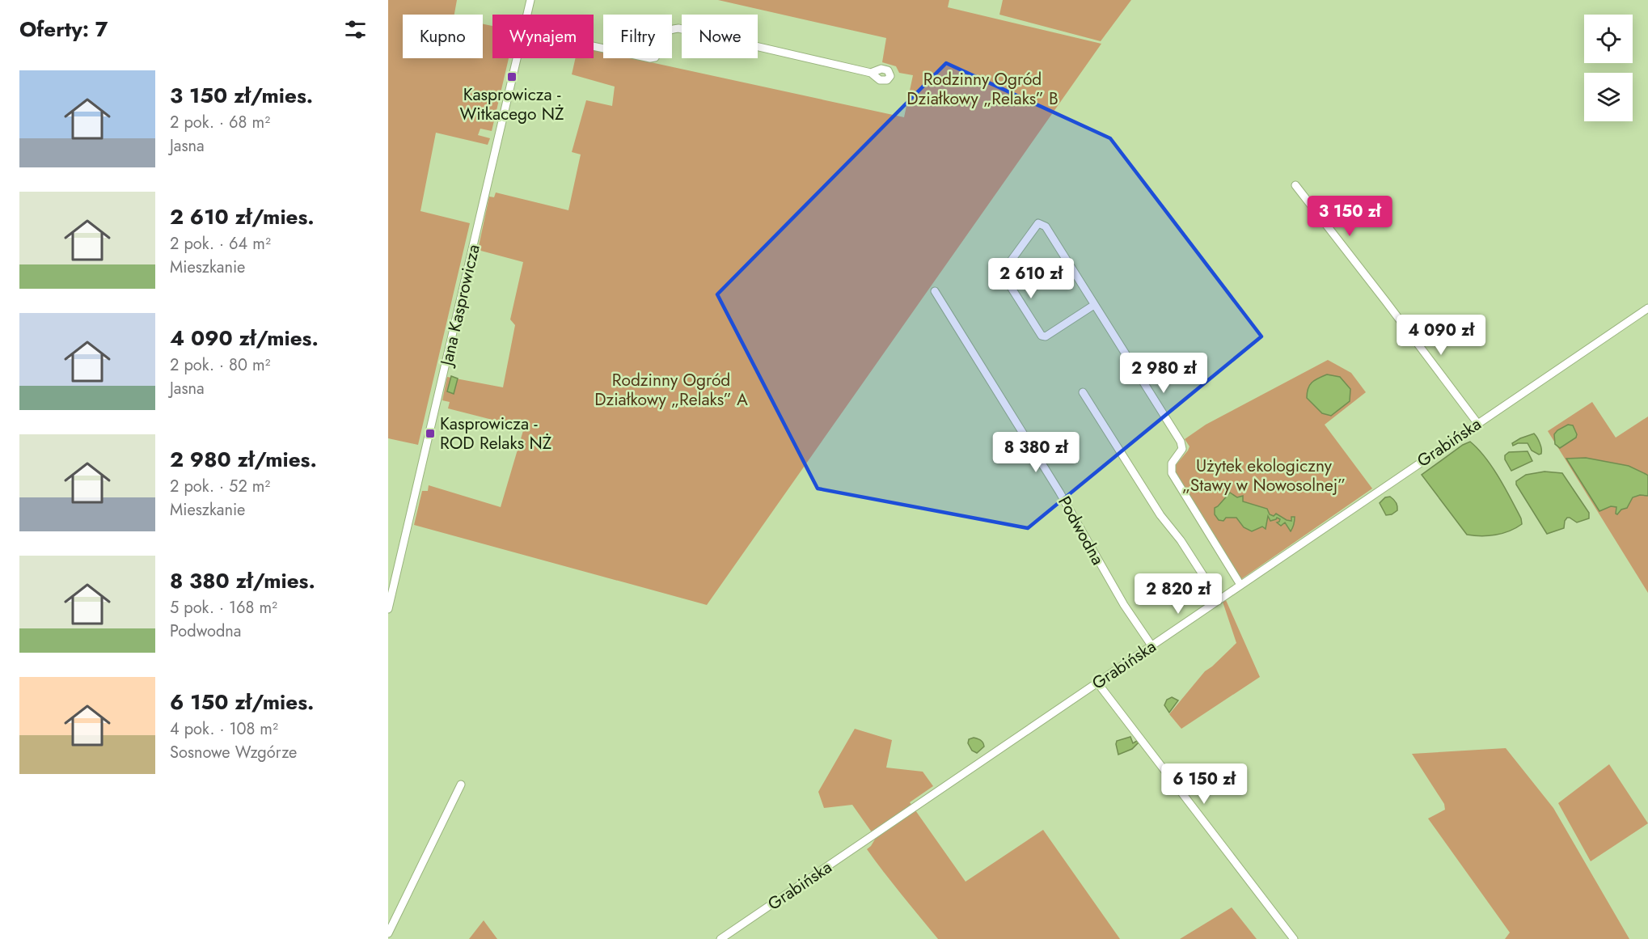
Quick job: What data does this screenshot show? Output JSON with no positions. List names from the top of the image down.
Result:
{
  "streets": {
    "street": ["Jana Kasprowicza", "Grabińska", "Podwodna"]
  },
  "crossings": [
    ["Grabińska", "Podwodna"]
  ],
  "parks": ["Rodzinny Ogród Działkowy „Relaks” B", "Rodzinny Ogród Działkowy „Relaks” A", "Użytek ekologiczny „Stawy w Nowosolnej”"],
  "places": {
    "transit": ["Kasprowicza - Witkacego NŻ", "Kasprowicza - ROD Relaks NŻ"]
  },
  "page": {
    "heading": "Oferty: 7",
    "chip": [
      "Kupno",
      "Wynajem",
      "Filtry",
      "Nowe"
    ],
    "list": [
      {
        "name": "3 150 zł/mies.",
        "note": "2 pok. · 68 m² · Jasna"
      },
      {
        "name": "2 610 zł/mies.",
        "note": "2 pok. · 64 m² · Mieszkanie"
      },
      {
        "name": "4 090 zł/mies.",
        "note": "2 pok. · 80 m² · Jasna"
      },
      {
        "name": "2 980 zł/mies.",
        "note": "2 pok. · 52 m² · Mieszkanie"
      },
      {
        "name": "8 380 zł/mies.",
        "note": "5 pok. · 168 m² · Podwodna"
      },
      {
        "name": "6 150 zł/mies.",
        "note": "4 pok. · 108 m² · Sosnowe Wzgórze"
      }
    ],
    "price": [
      "3 150 zł",
      "2 610 zł",
      "4 090 zł",
      "2 980 zł",
      "8 380 zł",
      "2 820 zł",
      "6 150 zł"
    ]
  }
}
